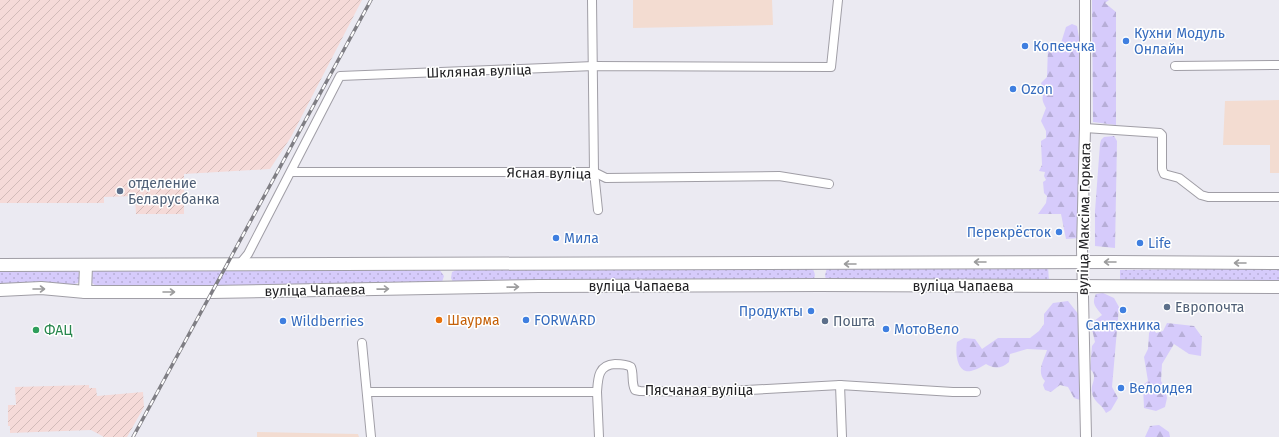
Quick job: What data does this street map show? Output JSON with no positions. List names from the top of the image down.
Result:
{
  "streets": {
    "main road": ["вуліца Чапаева"],
    "street": [
      "Шкляная вуліца",
      "Ясная вуліца",
      "вуліца Максіма Горкага",
      "Пясчаная вуліца"
    ]
  },
  "crossings": [
    ["Шкляная вуліца", "Ясная вуліца"],
    ["Шкляная вуліца", "вуліца Чапаева"],
    ["вуліца Максіма Горкага", "вуліца Чапаева"]
  ],
  "places": [
    "Кухни Модуль Онлайн",
    "Копеечка",
    "Ozon",
    "отделение Беларусбанка",
    "Перекрёсток",
    "Мила",
    "Life",
    "Европочта",
    "Сантехника",
    "Продукты",
    "Шаурма",
    "FORWARD",
    "Wildberries",
    "Пошта",
    "МотоВело",
    "ФАЦ",
    "Велоидея"
  ]
}
